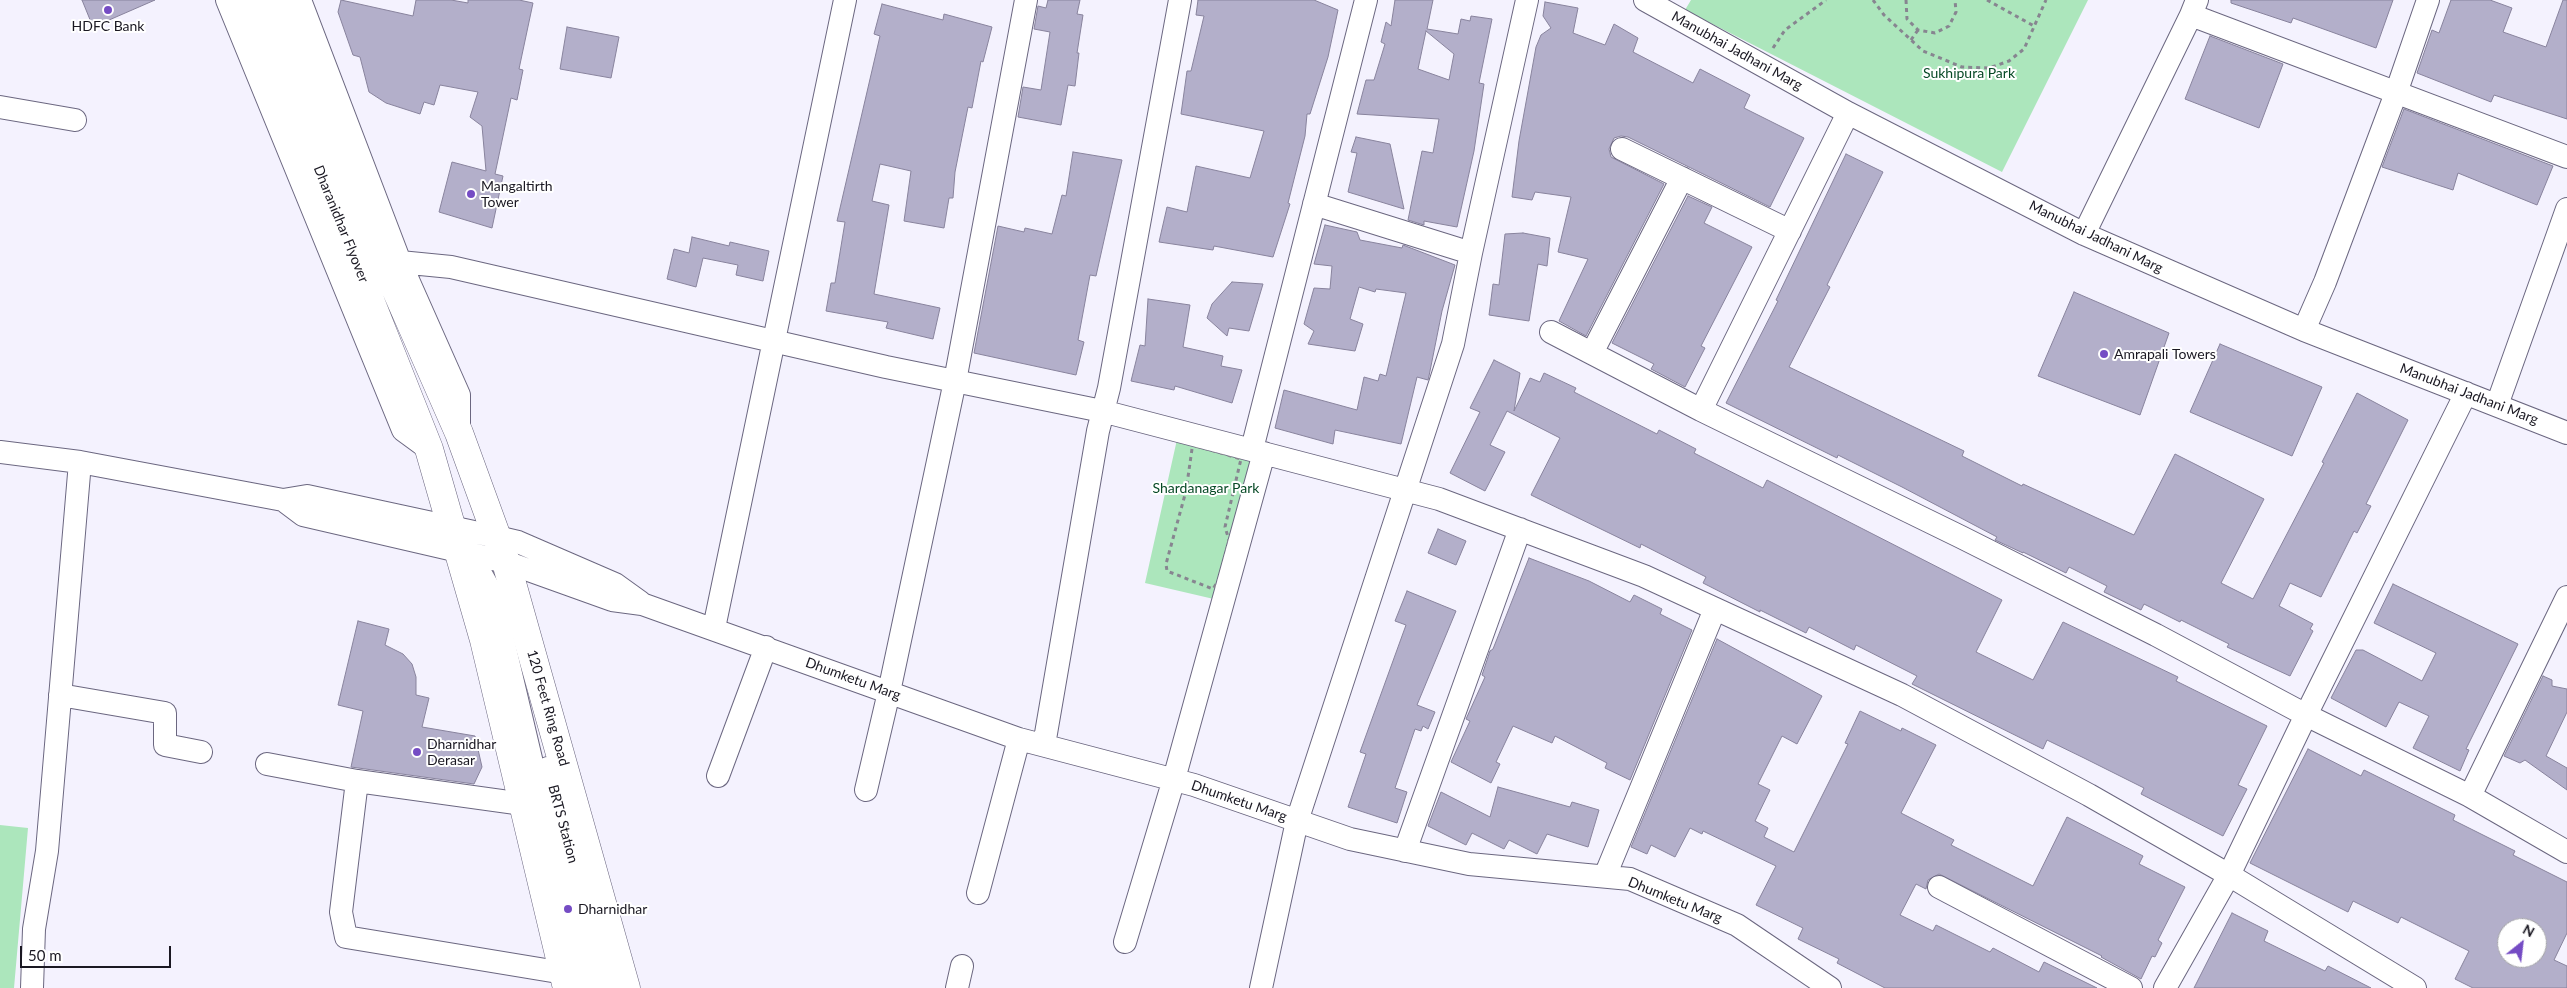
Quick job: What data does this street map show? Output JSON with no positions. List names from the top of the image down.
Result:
{
  "streets": {
    "main road": ["Dharanidhar Flyover", "120 Feet Ring Road"],
    "street": ["Manubhai Jadhani Marg", "Dhumketu Marg", "BRTS Station"]
  },
  "crossings": [
    ["Dharanidhar Flyover", "120 Feet Ring Road"],
    ["Dhumketu Marg", "120 Feet Ring Road"]
  ],
  "parks": ["Sukhipura Park", "Shardanagar Park"],
  "places": [
    "HDFC Bank",
    "Mangaltirth Tower",
    "Amrapali Towers",
    "Dharnidhar Derasar",
    "Dharnidhar"
  ],
  "scale_bar": "50 m",
  "north": "top right"
}
